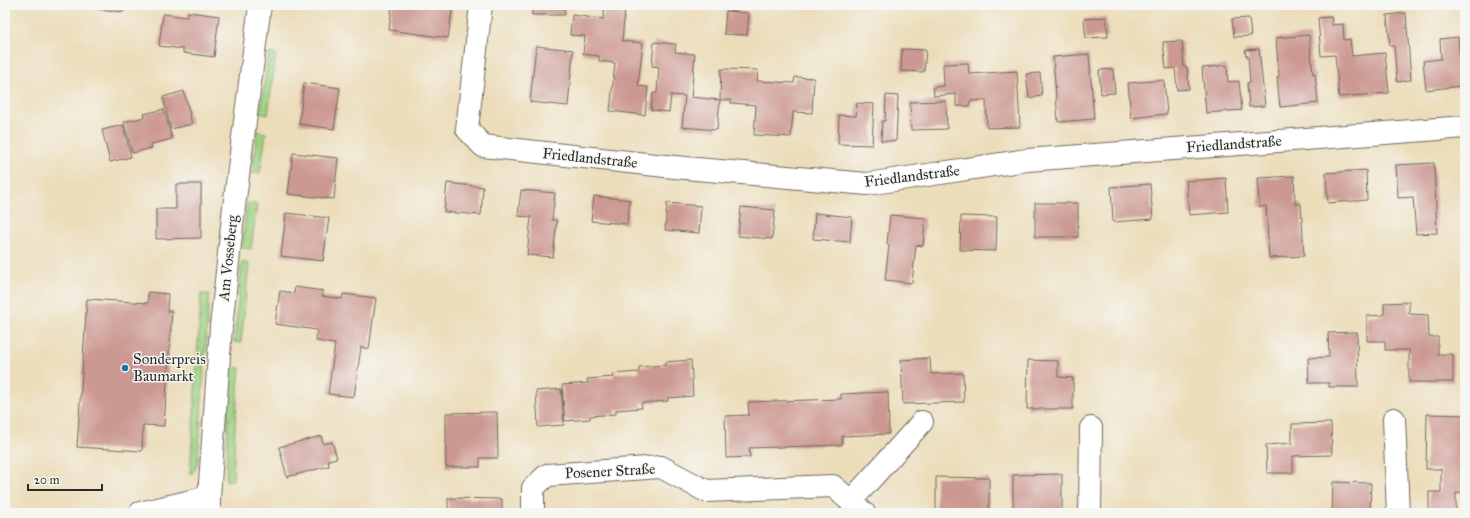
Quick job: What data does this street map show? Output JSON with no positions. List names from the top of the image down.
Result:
{
  "streets": {
    "street": ["Friedlandstraße", "Am Vosseberg", "Posener Straße"]
  },
  "places": ["Sonderpreis Baumarkt"],
  "scale_bar": "20 m"
}
